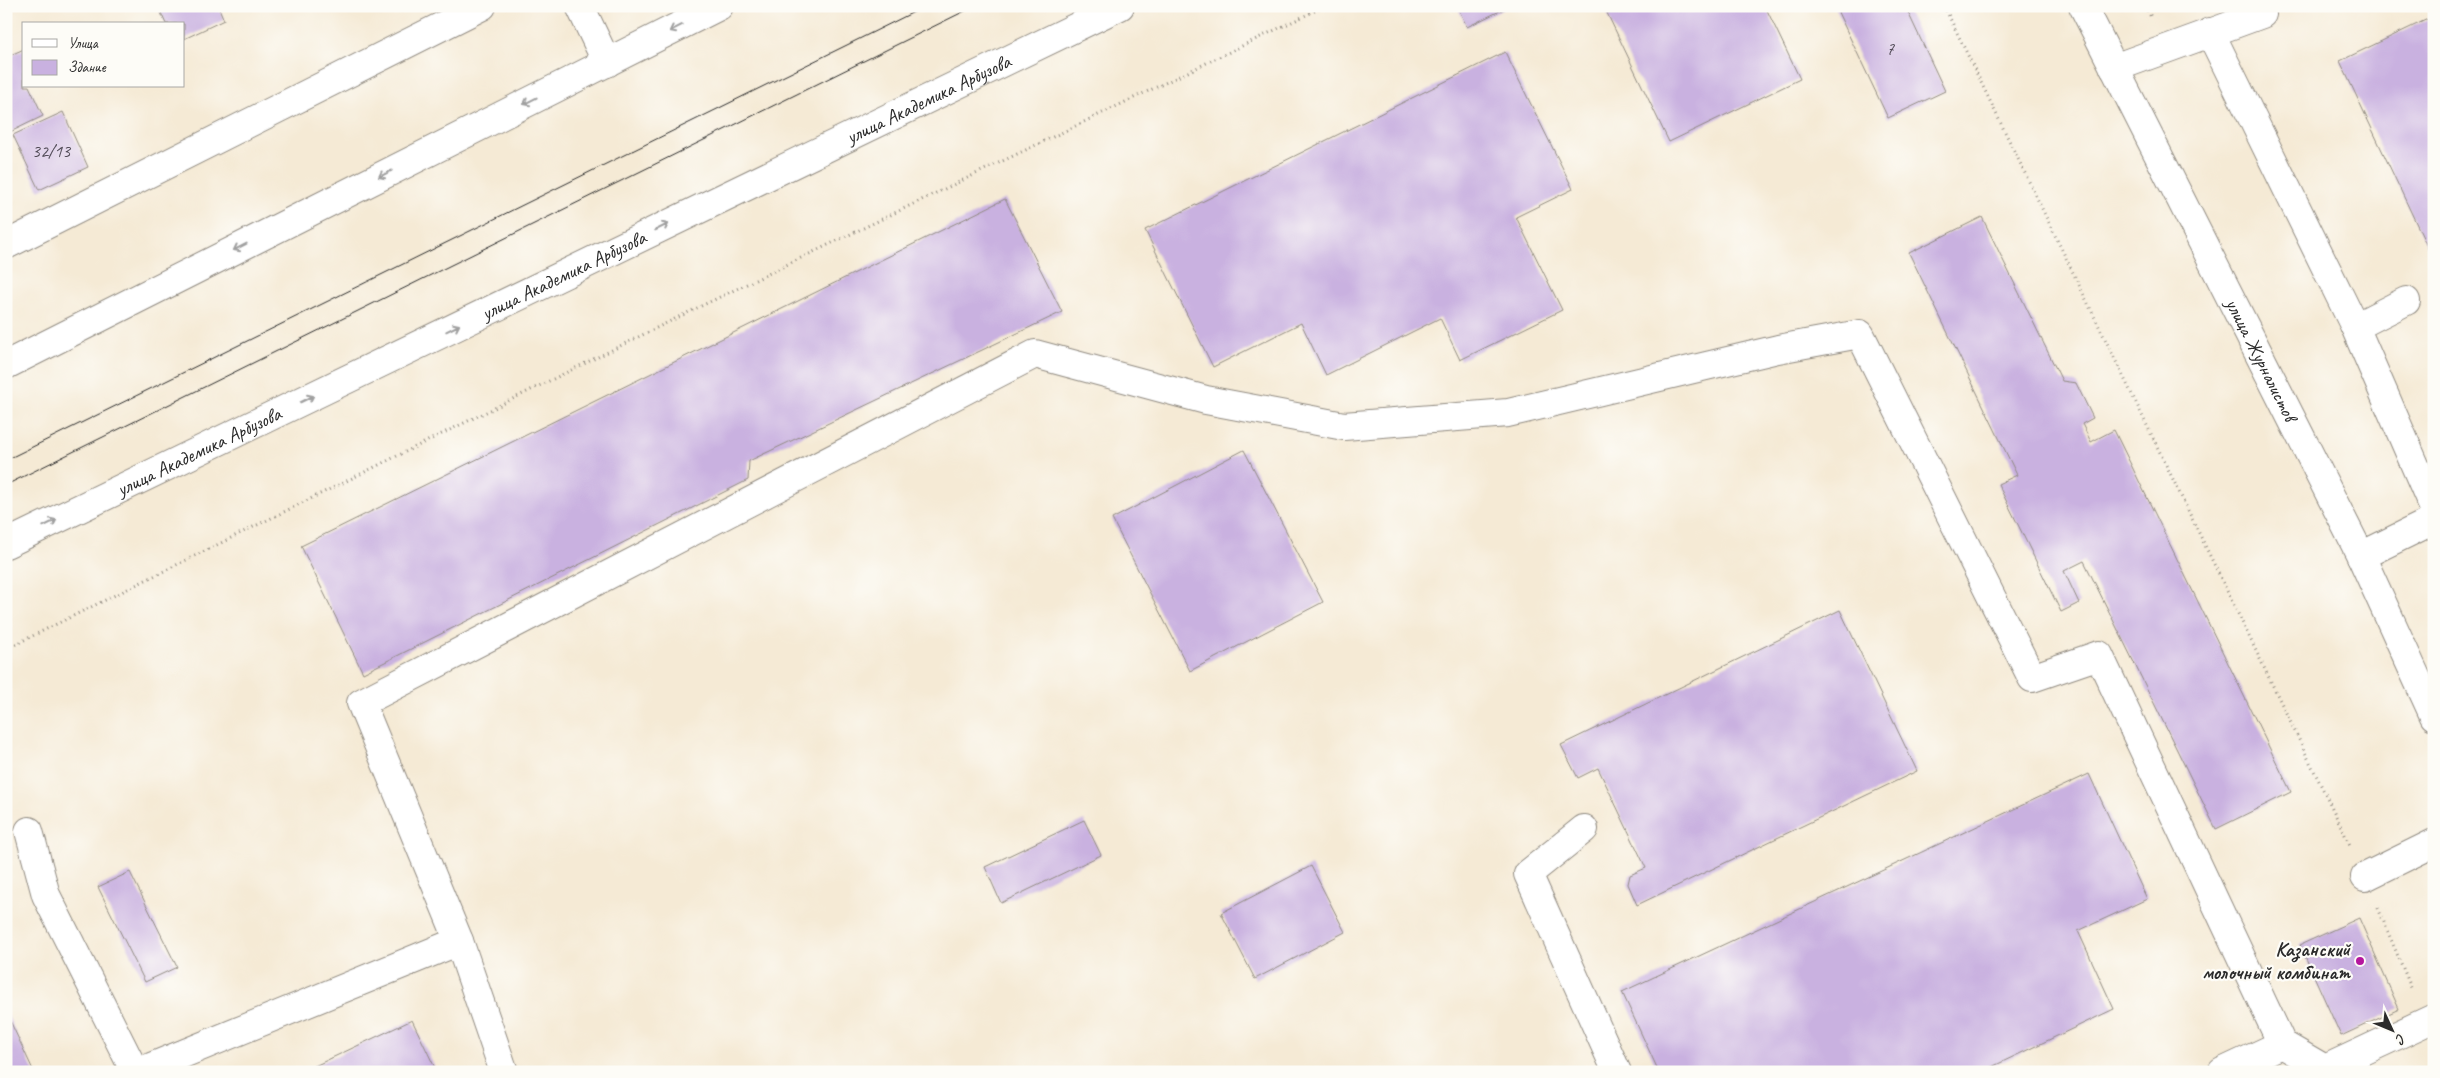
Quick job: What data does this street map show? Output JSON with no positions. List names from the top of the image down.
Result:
{
  "streets": {
    "main road": ["улица Академика Арбузова", "улица Журналистов"]
  },
  "places": ["Казанский молочный комбинат"],
  "house_numbers": ["7", "32/13"],
  "legend": ["Улица", "Здание"],
  "north": "bottom right"
}
